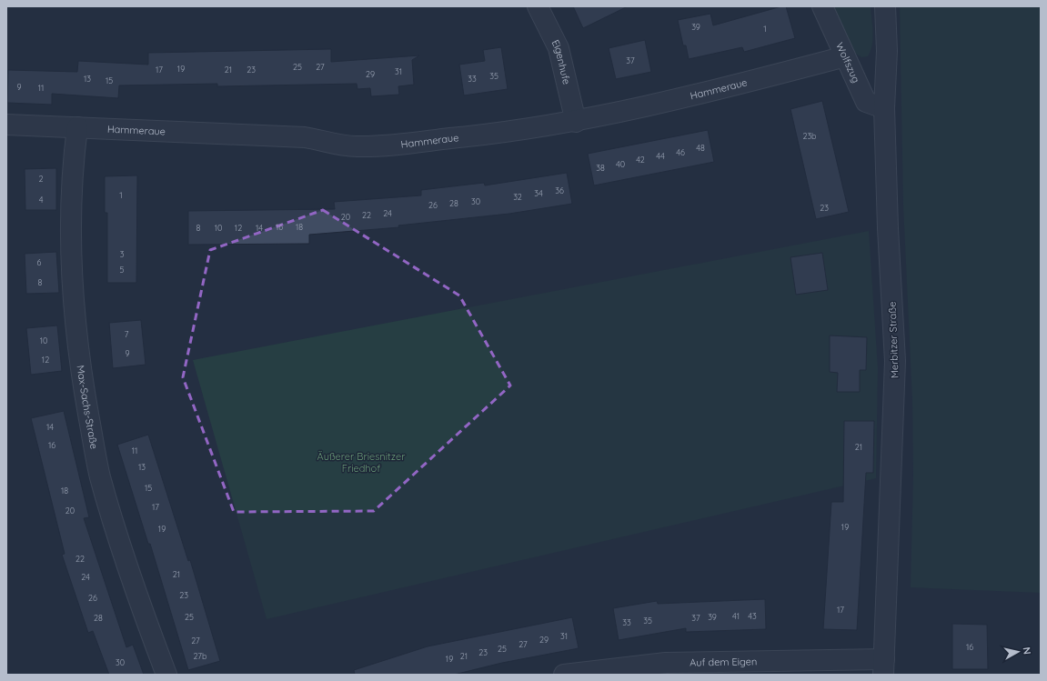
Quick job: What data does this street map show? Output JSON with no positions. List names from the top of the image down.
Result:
{
  "streets": {
    "street": [
      "Eigenhufe",
      "Wolfszug",
      "Hammeraue",
      "Merbitzer Straße",
      "Max-Sachs-Straße",
      "Auf dem Eigen"
    ]
  },
  "crossings": [
    ["Eigenhufe", "Hammeraue"],
    ["Wolfszug", "Hammeraue"],
    ["Wolfszug", "Merbitzer Straße"],
    ["Hammeraue", "Max-Sachs-Straße"],
    ["Merbitzer Straße", "Auf dem Eigen"]
  ],
  "parks": ["Äußerer Briesnitzer Friedhof"],
  "house_numbers": [
    "39",
    "1",
    "37",
    "25",
    "27",
    "19",
    "17",
    "21",
    "23",
    "31",
    "29",
    "35",
    "13",
    "33",
    "15",
    "9",
    "11",
    "23b",
    "48",
    "46",
    "44",
    "42",
    "40",
    "38",
    "2",
    "36",
    "34",
    "1",
    "32",
    "4",
    "30",
    "28",
    "26",
    "23",
    "24",
    "22",
    "20",
    "16",
    "18",
    "8",
    "10",
    "12",
    "14",
    "3",
    "6",
    "5",
    "8",
    "7",
    "10",
    "9",
    "12",
    "14",
    "16",
    "21",
    "11",
    "13",
    "15",
    "18",
    "17",
    "20",
    "19",
    "19",
    "22",
    "21",
    "24",
    "23",
    "26",
    "17",
    "41",
    "43",
    "25",
    "39",
    "28",
    "37",
    "35",
    "33",
    "31",
    "29",
    "27",
    "27",
    "16",
    "25",
    "23",
    "27b",
    "21",
    "19",
    "30"
  ],
  "north": "right"
}
